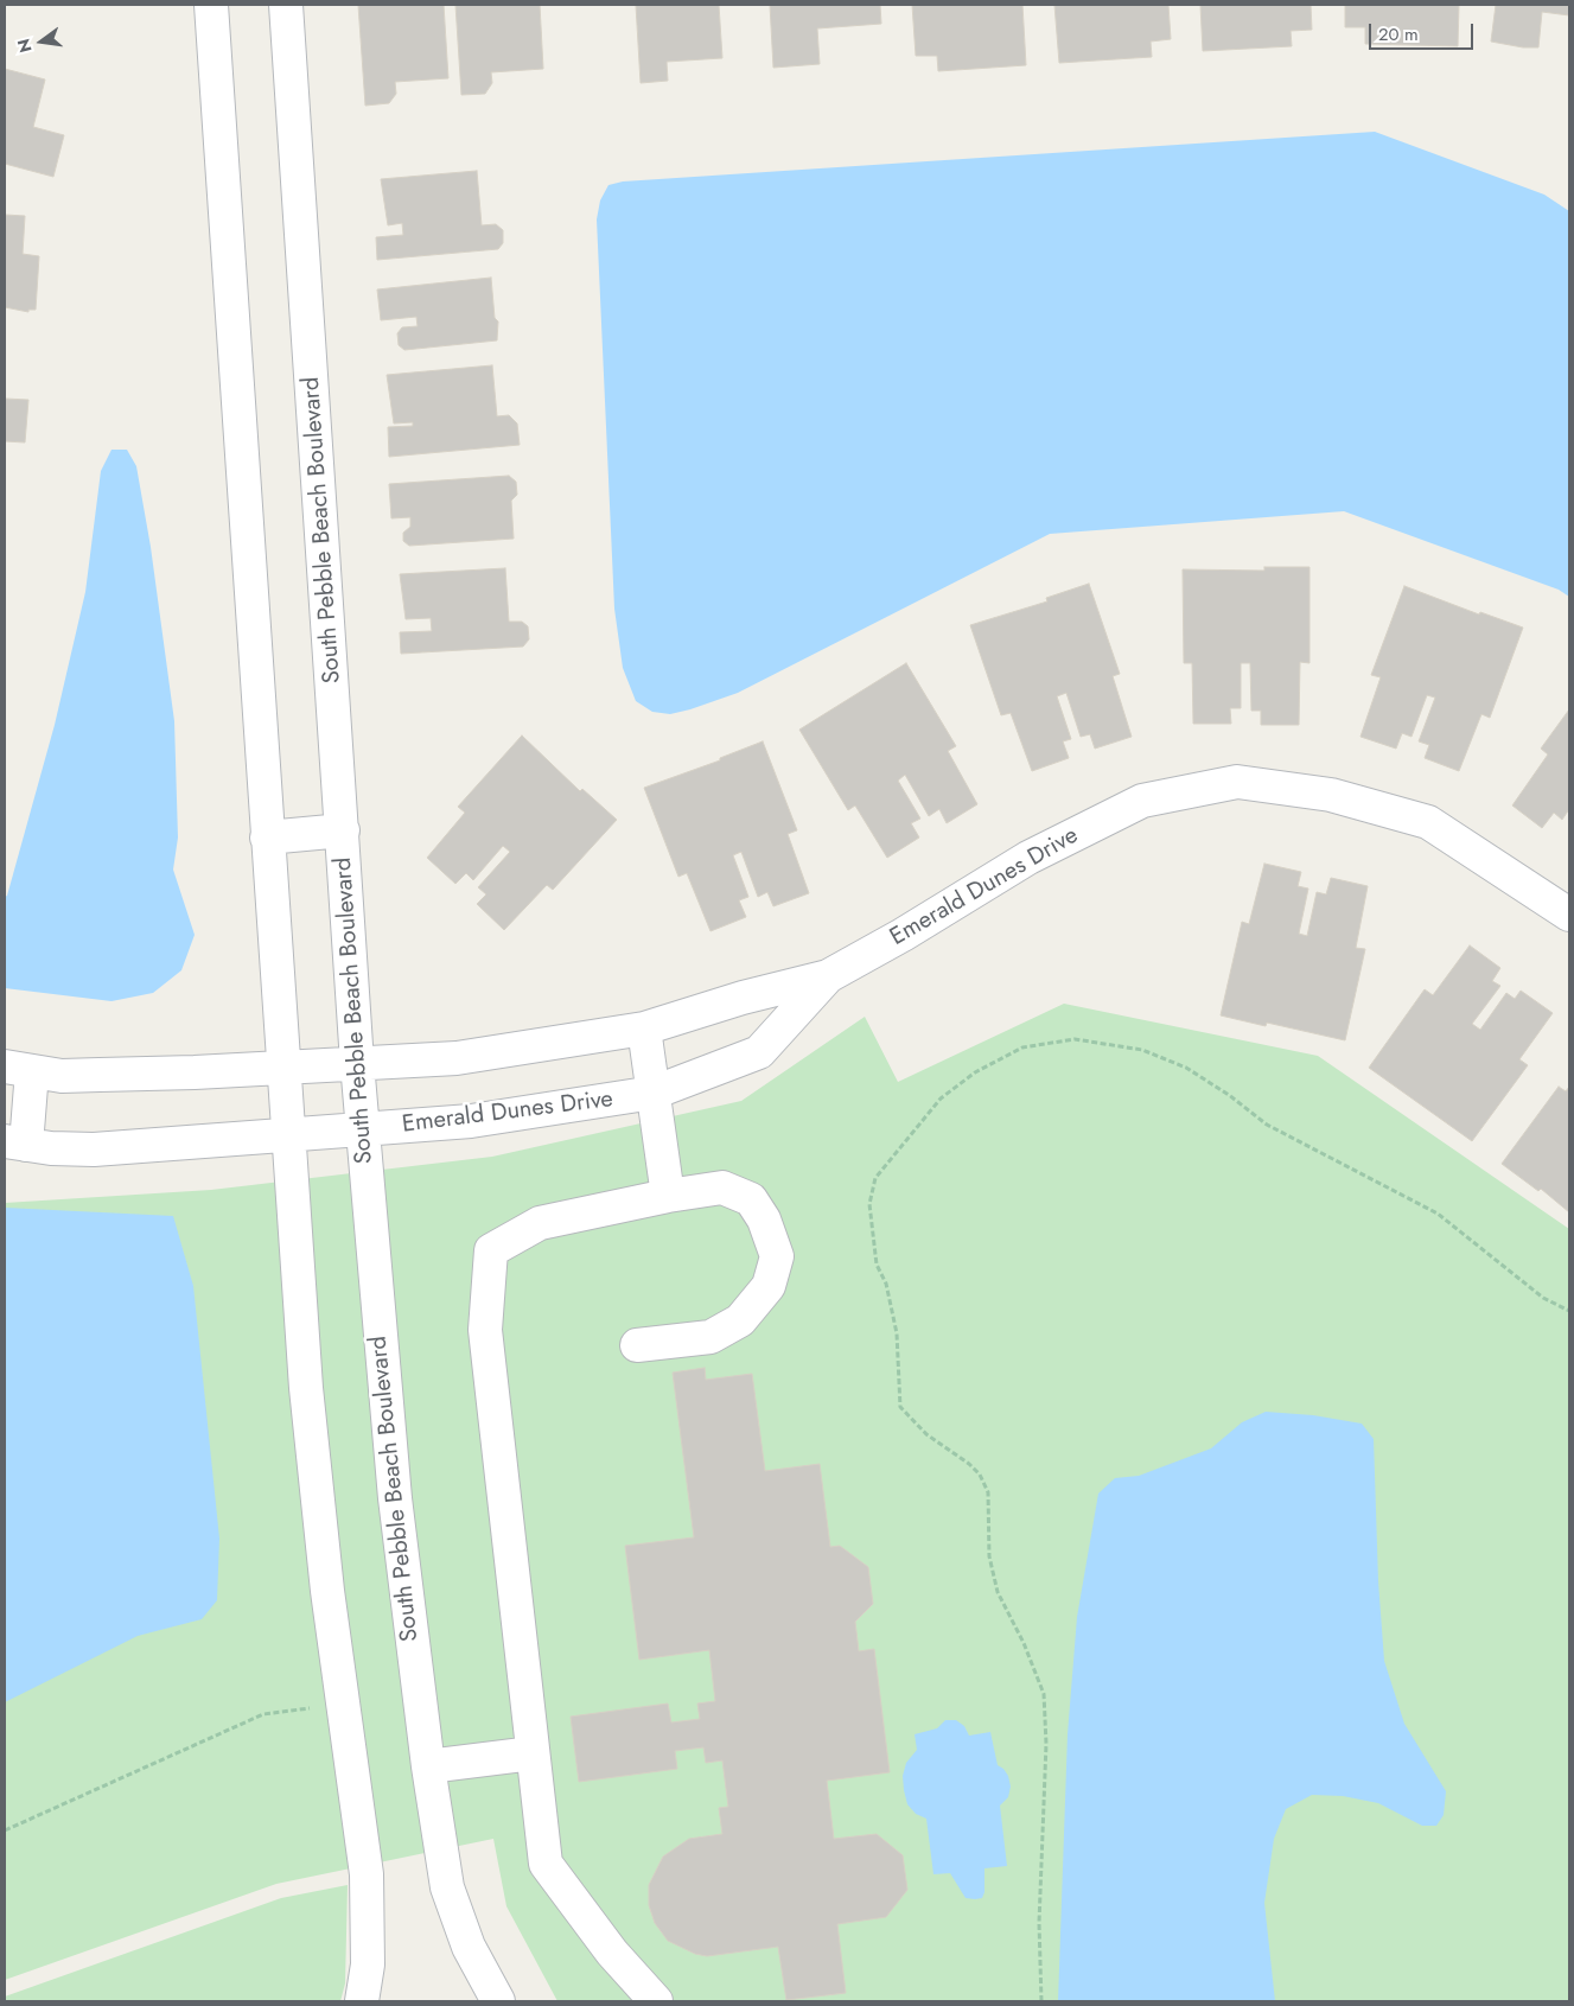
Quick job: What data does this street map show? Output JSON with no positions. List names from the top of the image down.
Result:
{
  "streets": {
    "street": ["South Pebble Beach Boulevard", "Emerald Dunes Drive"]
  },
  "crossings": [
    ["South Pebble Beach Boulevard", "Emerald Dunes Drive"]
  ],
  "scale_bar": "20 m",
  "north": "left"
}
